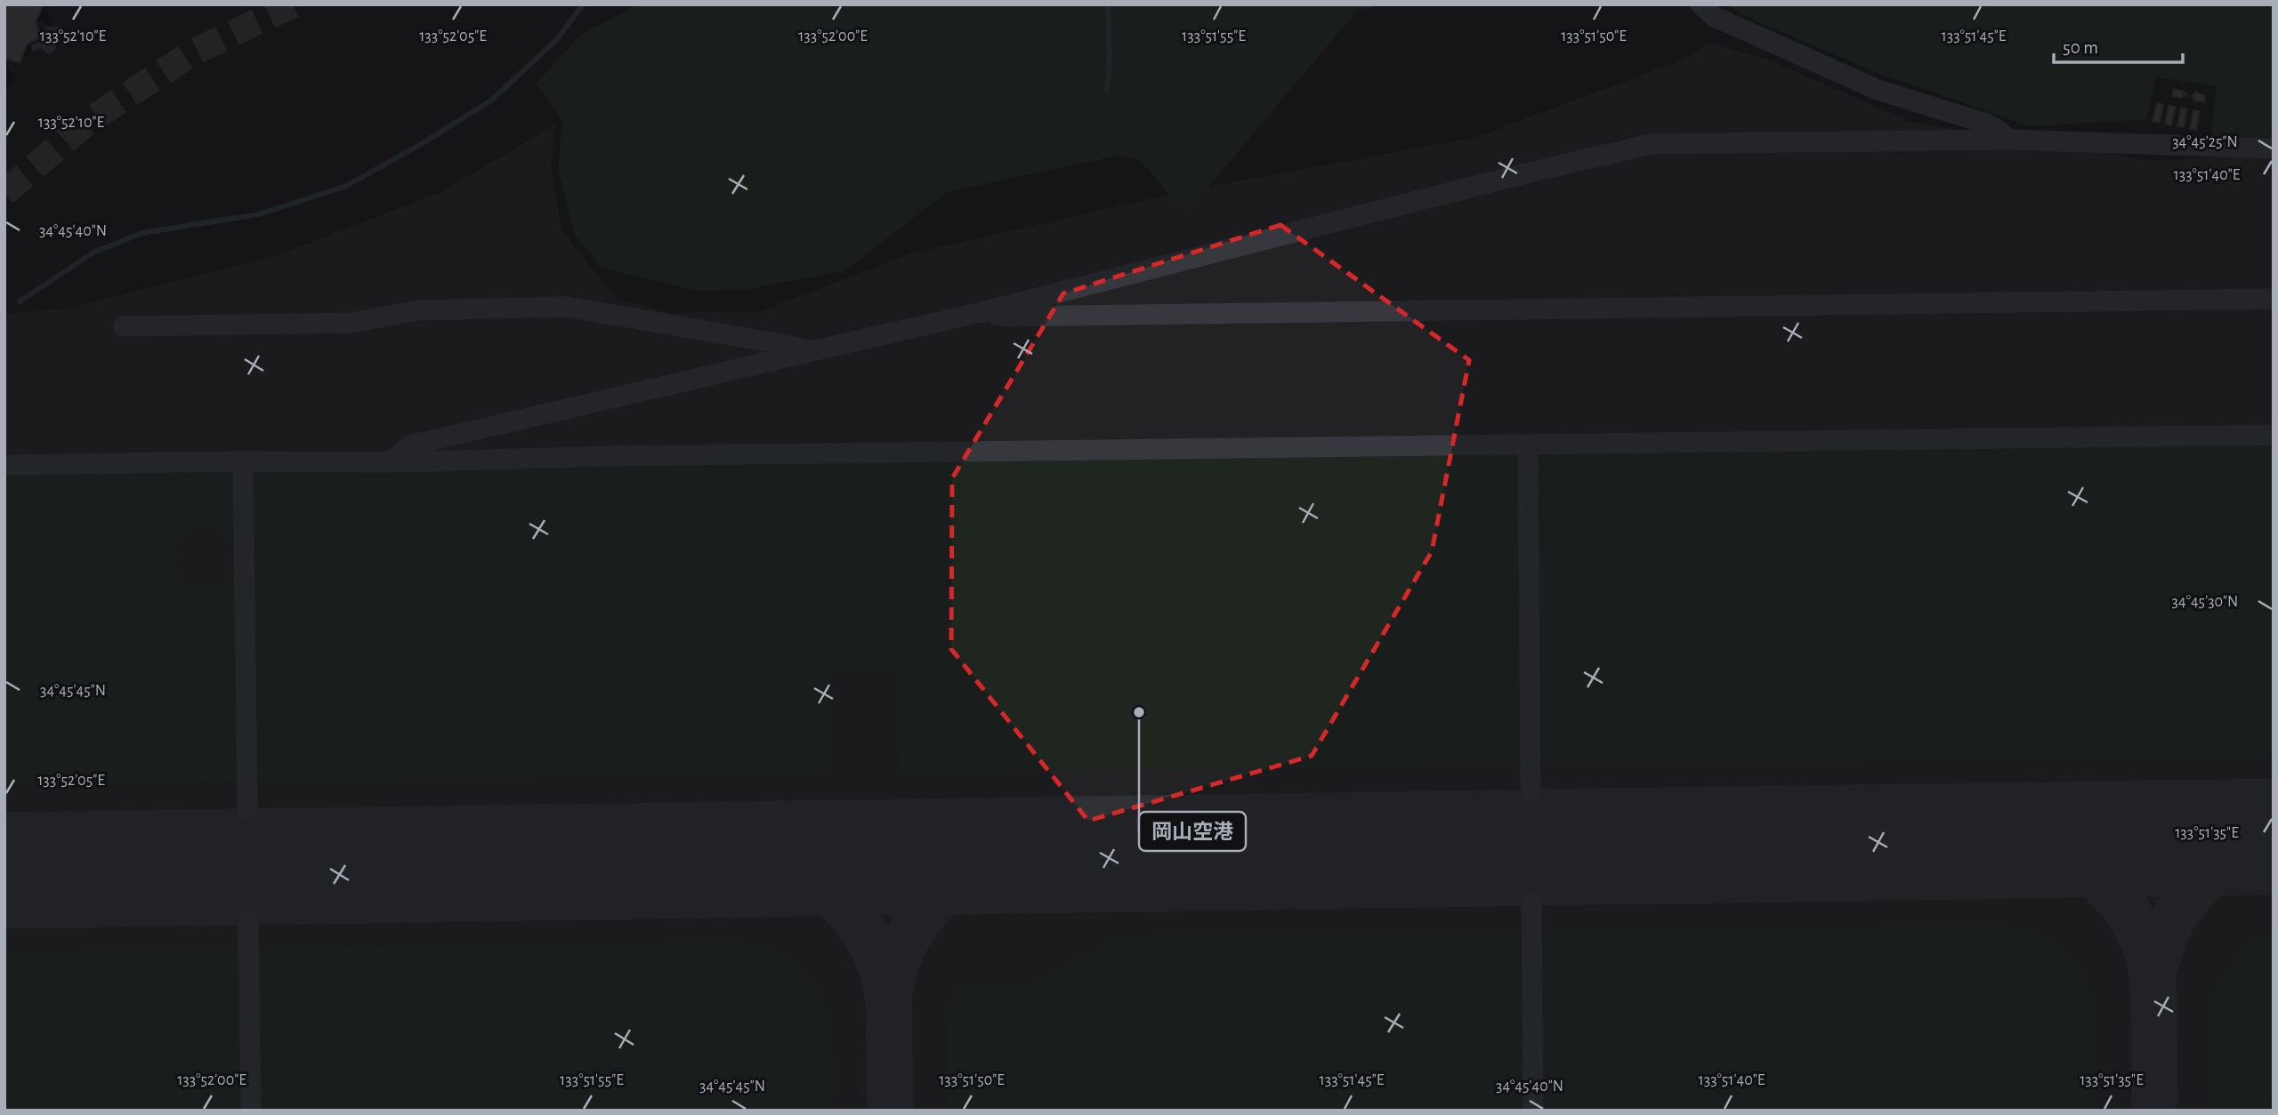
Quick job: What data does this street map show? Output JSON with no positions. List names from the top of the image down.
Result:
{
  "places": ["岡山空港"],
  "scale_bar": "50 m",
  "coordinates": [
    "133°52'05\"E",
    "133°52'00\"E",
    "133°51'55\"E",
    "133°51'50\"E",
    "133°51'45\"E",
    "133°52'10\"E",
    "34°45'25\"N",
    "133°51'40\"E",
    "34°45'40\"N",
    "34°45'30\"N",
    "34°45'45\"N",
    "133°51'35\"E"
  ]
}
